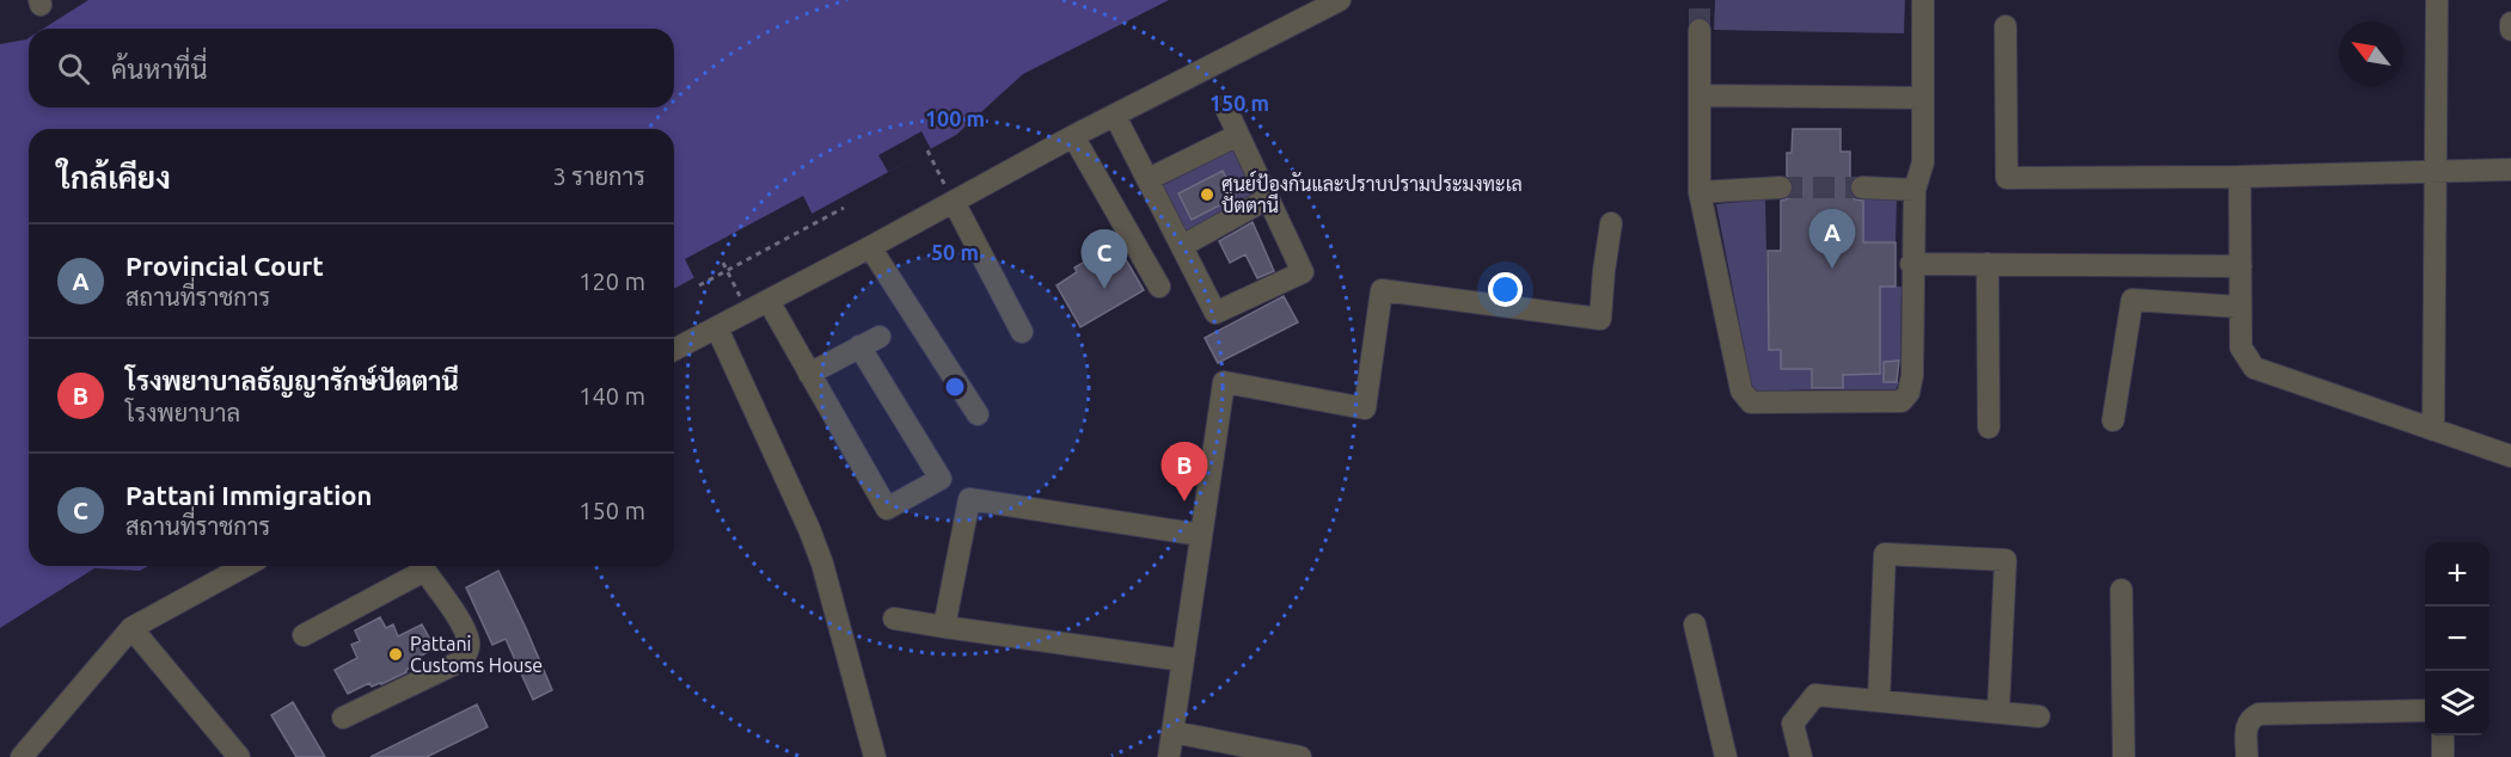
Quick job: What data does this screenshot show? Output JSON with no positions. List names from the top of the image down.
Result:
{
  "places": ["ศูนย์ป้องกันและปราบปรามประมงทะเล ปัตตานี", "Pattani Customs House"],
  "north": "top left",
  "page": {
    "search": "ค้นหาที่นี่",
    "heading": ["ใกล้เคียง", "3 รายการ"],
    "pins": ["A", "C", "B"],
    "list": [
      {
        "mark": "A",
        "name": "Provincial Court",
        "note": "สถานที่ราชการ",
        "value": "120 m"
      },
      {
        "mark": "B",
        "name": "โรงพยาบาลธัญญารักษ์ปัตตานี",
        "note": "โรงพยาบาล",
        "value": "140 m"
      },
      {
        "mark": "C",
        "name": "Pattani Immigration",
        "note": "สถานที่ราชการ",
        "value": "150 m"
      }
    ],
    "map_buttons": ["+", "−"]
  },
  "rings": ["150 m", "100 m", "50 m"]
}
